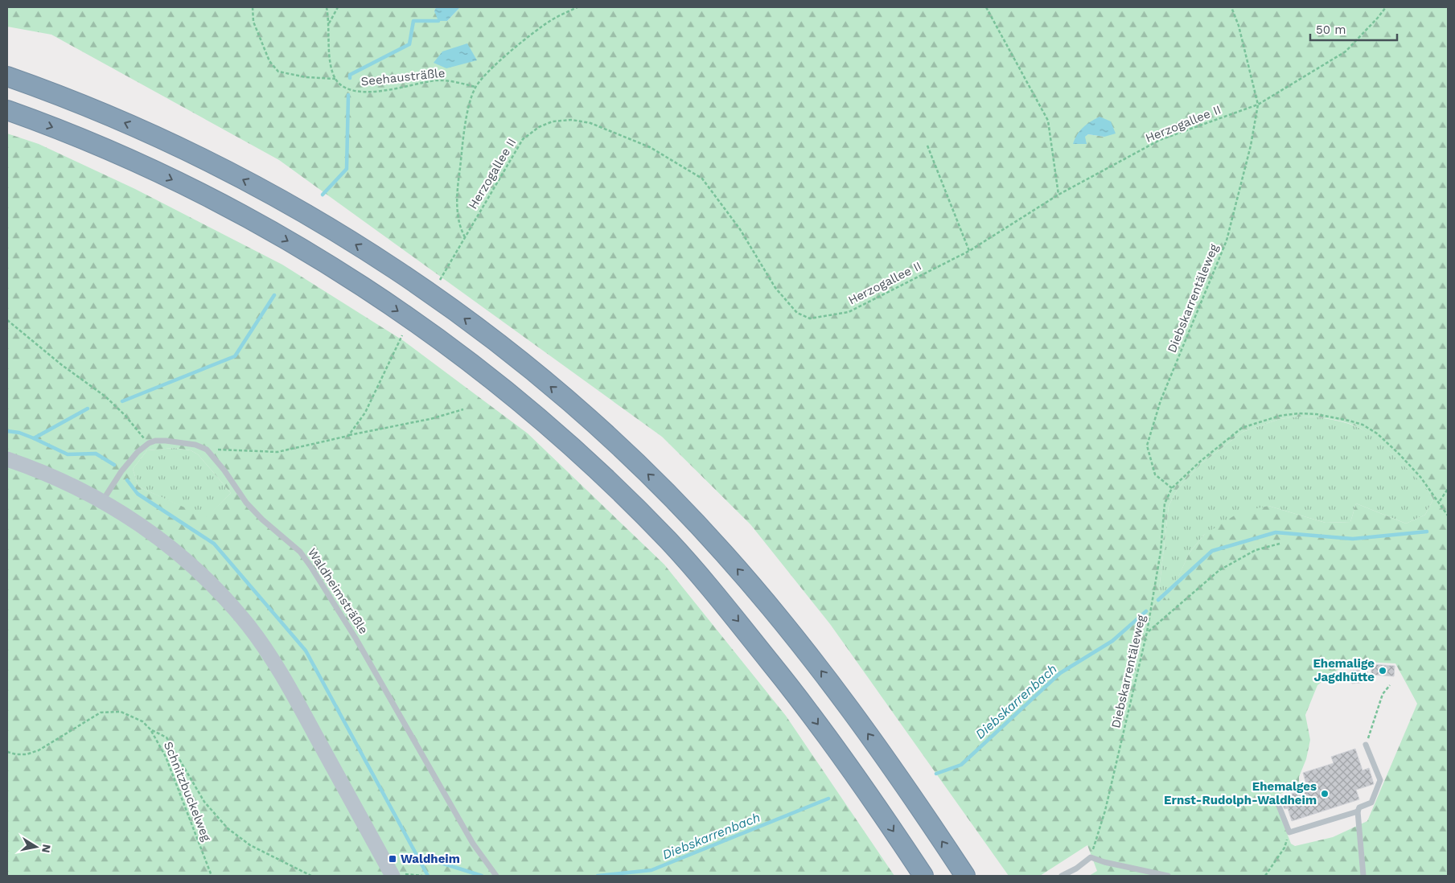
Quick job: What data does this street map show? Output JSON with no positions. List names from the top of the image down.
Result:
{
  "streets": {
    "lane": ["Waldheimsträßle"],
    "path": [
      "Seehausträßle",
      "Herzogallee II",
      "Diebskarrentäleweg",
      "Schnitzbuckelweg"
    ]
  },
  "crossings": [
    ["Herzogallee II", "Diebskarrentäleweg"]
  ],
  "water": ["Diebskarrenbach"],
  "places": {
    "other": ["Ehemalige Jagdhütte", "Ehemalges Ernst-Rudolph-Waldheim"],
    "transit": ["Waldheim"]
  },
  "scale_bar": "50 m",
  "north": "right"
}
